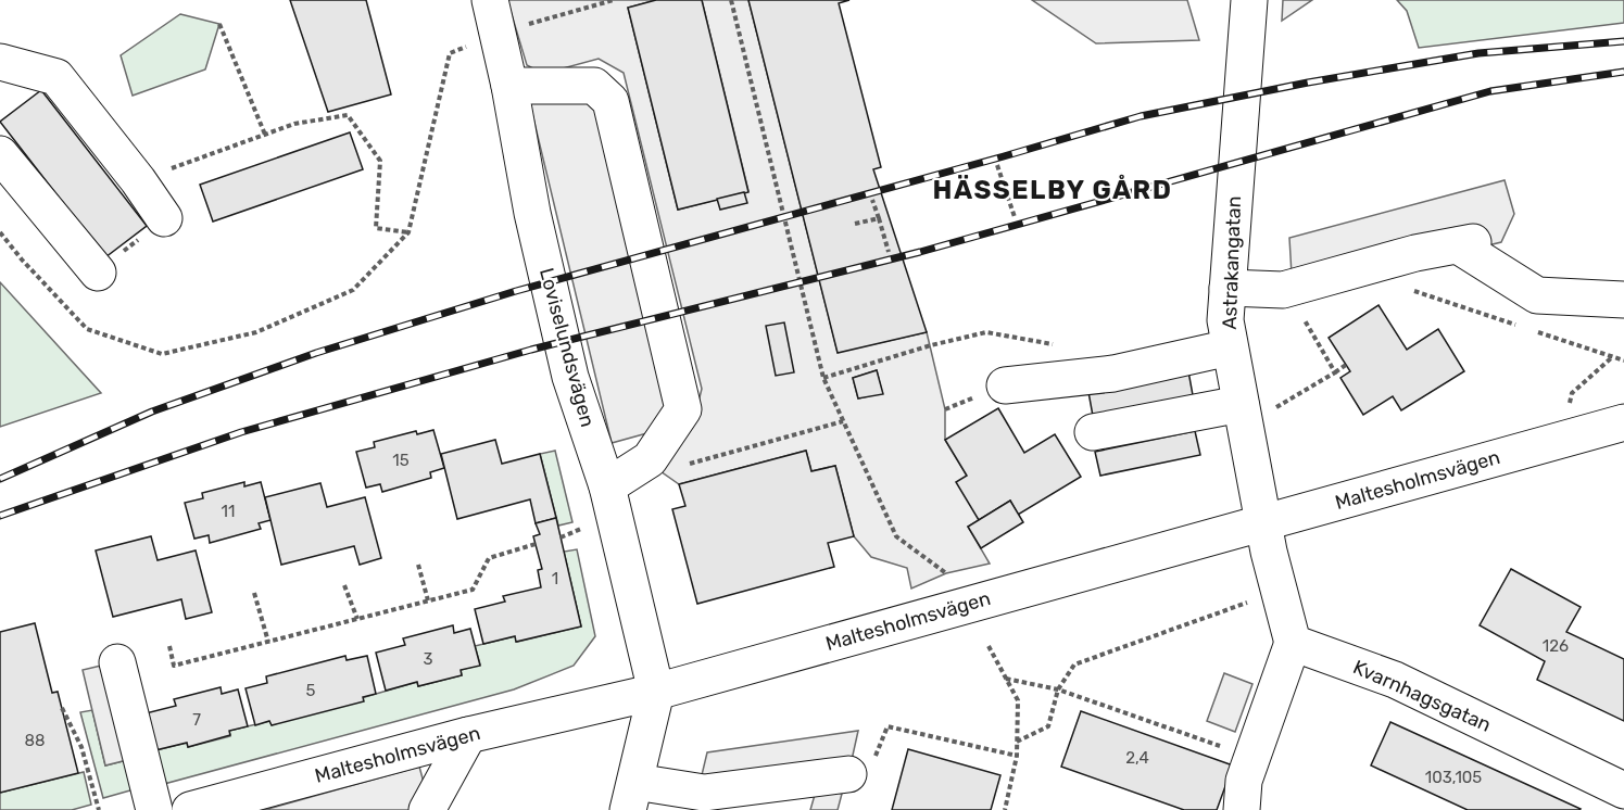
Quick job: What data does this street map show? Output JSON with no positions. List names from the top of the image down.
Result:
{
  "streets": {
    "street": [
      "Astrakangatan",
      "Loviselundsvägen",
      "Maltesholmsvägen",
      "Kvarnhagsgatan"
    ]
  },
  "crossings": [
    ["Astrakangatan", "Maltesholmsvägen"],
    ["Loviselundsvägen", "Maltesholmsvägen"]
  ],
  "districts": ["HÄSSELBY GÅRD"],
  "house_numbers": [
    "15",
    "11",
    "1",
    "126",
    "3",
    "5",
    "7",
    "88",
    "2,4",
    "103,105"
  ]
}
